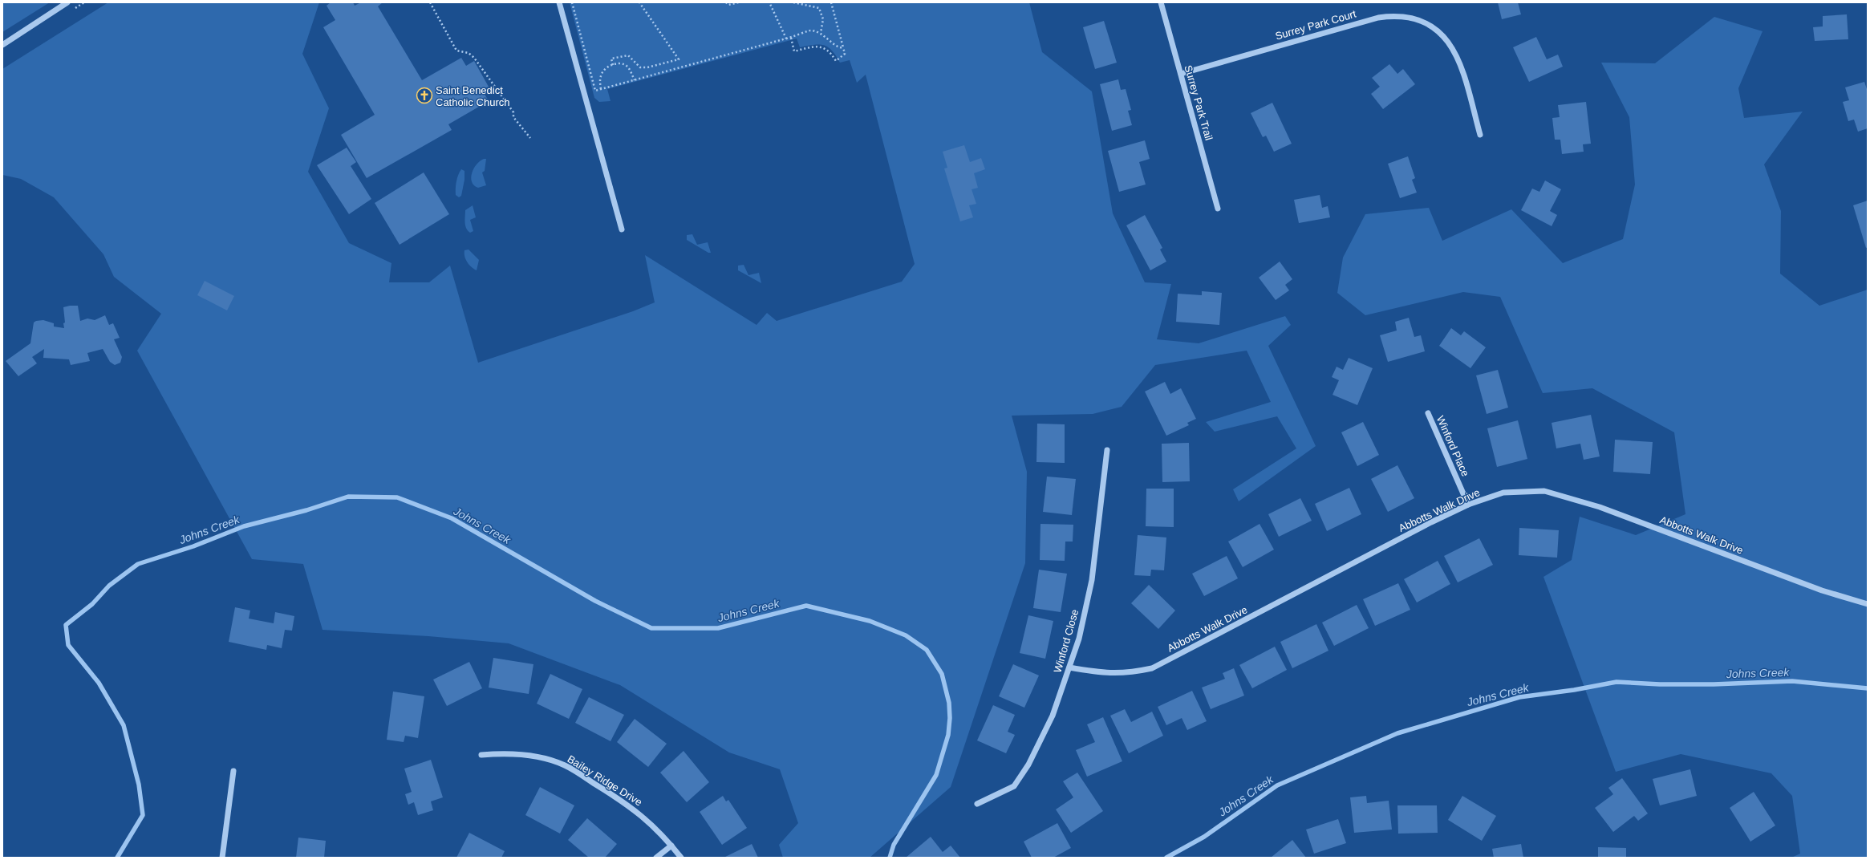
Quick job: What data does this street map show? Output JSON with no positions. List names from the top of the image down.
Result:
{
  "streets": {
    "street": [
      "Surrey Park Court",
      "Surrey Park Trail",
      "Winford Place",
      "Abbotts Walk Drive",
      "Winford Close",
      "Bailey Ridge Drive"
    ]
  },
  "crossings": [
    ["Surrey Park Court", "Surrey Park Trail"],
    ["Winford Place", "Abbotts Walk Drive"],
    ["Abbotts Walk Drive", "Winford Close"]
  ],
  "water": ["Johns Creek"],
  "places": {
    "church": ["Saint Benedict Catholic Church"]
  }
}
